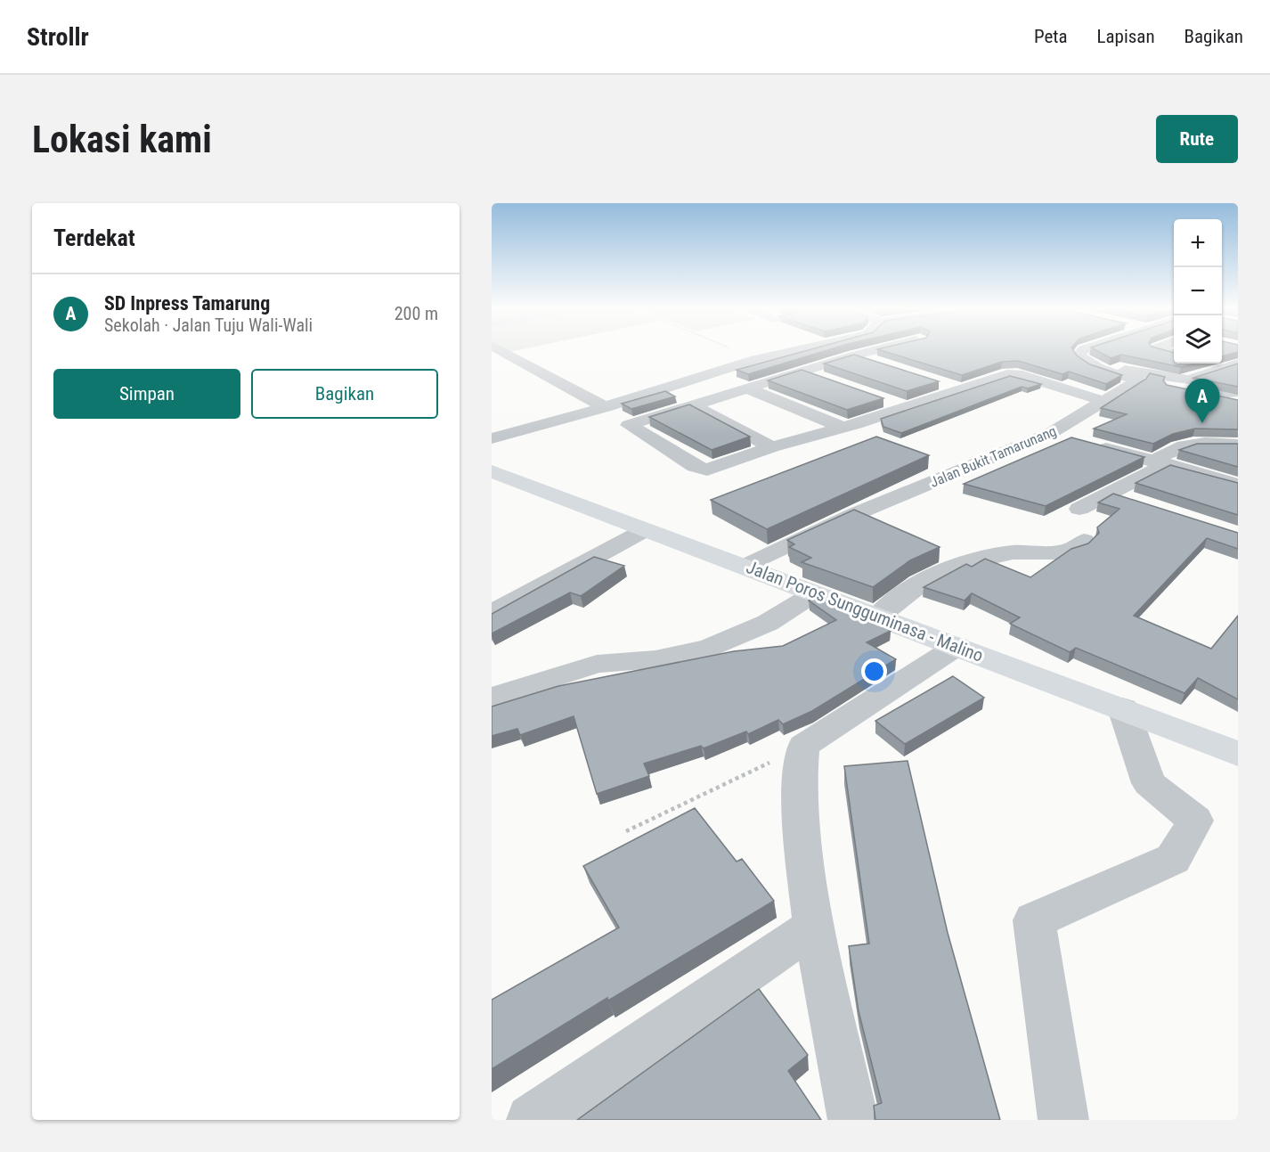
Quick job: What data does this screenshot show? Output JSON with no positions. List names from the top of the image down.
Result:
{
  "streets": {
    "main road": ["Jalan Poros Sungguminasa - Malino"],
    "street": ["Jalan Bukit Tamarunang"]
  },
  "crossings": [
    ["Jalan Bukit Tamarunang", "Jalan Poros Sungguminasa - Malino"]
  ],
  "page": {
    "header": "Strollr",
    "nav": ["Peta", "Lapisan", "Bagikan"],
    "buttons": [
      "Rute",
      ["Simpan", "Bagikan"]
    ],
    "title": "Lokasi kami",
    "heading": "Terdekat",
    "map_buttons": ["+", "−"],
    "list": [
      {
        "mark": "A",
        "name": "SD Inpress Tamarung",
        "note": "Sekolah · Jalan Tuju Wali-Wali",
        "value": "200 m"
      }
    ],
    "pins": "A"
  }
}
